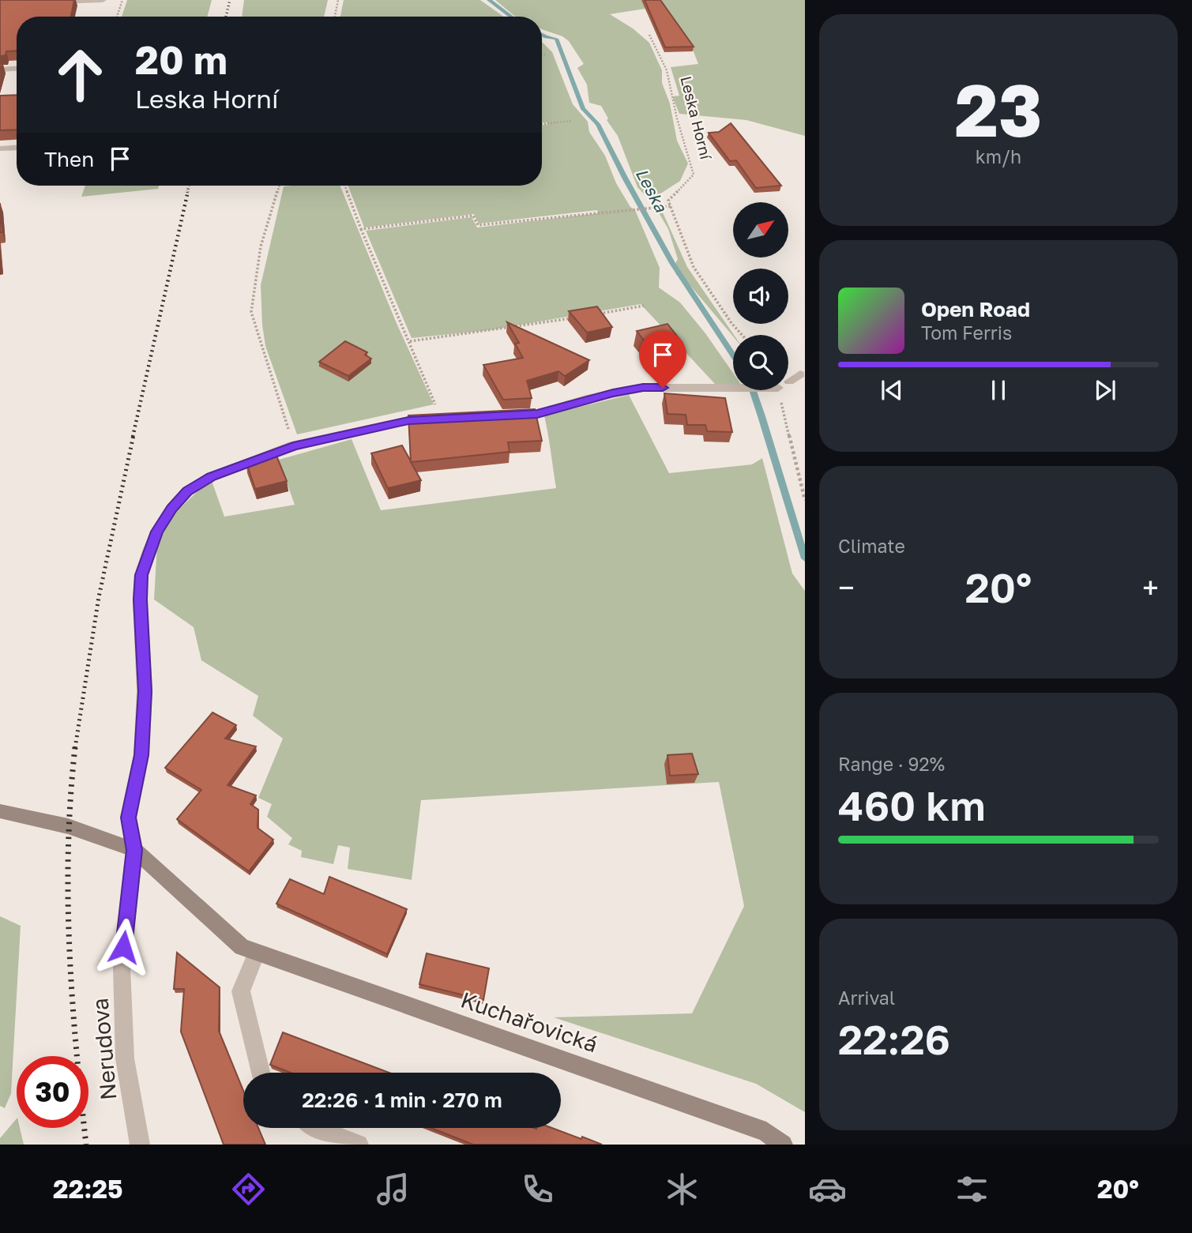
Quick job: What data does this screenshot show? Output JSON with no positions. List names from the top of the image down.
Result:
{
  "streets": {
    "street": ["Kuchařovická", "Nerudova"],
    "path": ["Leska Horní"]
  },
  "crossings": [
    ["Kuchařovická", "Nerudova"]
  ],
  "water": ["Leska"],
  "north": "top right",
  "page": {
    "tile": [
      ["23", "km/h"],
      "Climate",
      ["Range · 92%", "460 km"],
      ["Arrival", "22:26"]
    ],
    "turn": ["20 m", "Leska Horní"],
    "then": "Then",
    "song": ["Open Road", "Tom Ferris"],
    "heat": ["−", "20°", "+"],
    "limit": "30",
    "trip": "22:26 · 1 min · 270 m",
    "tabs": ["22:25", "20°"]
  }
}
